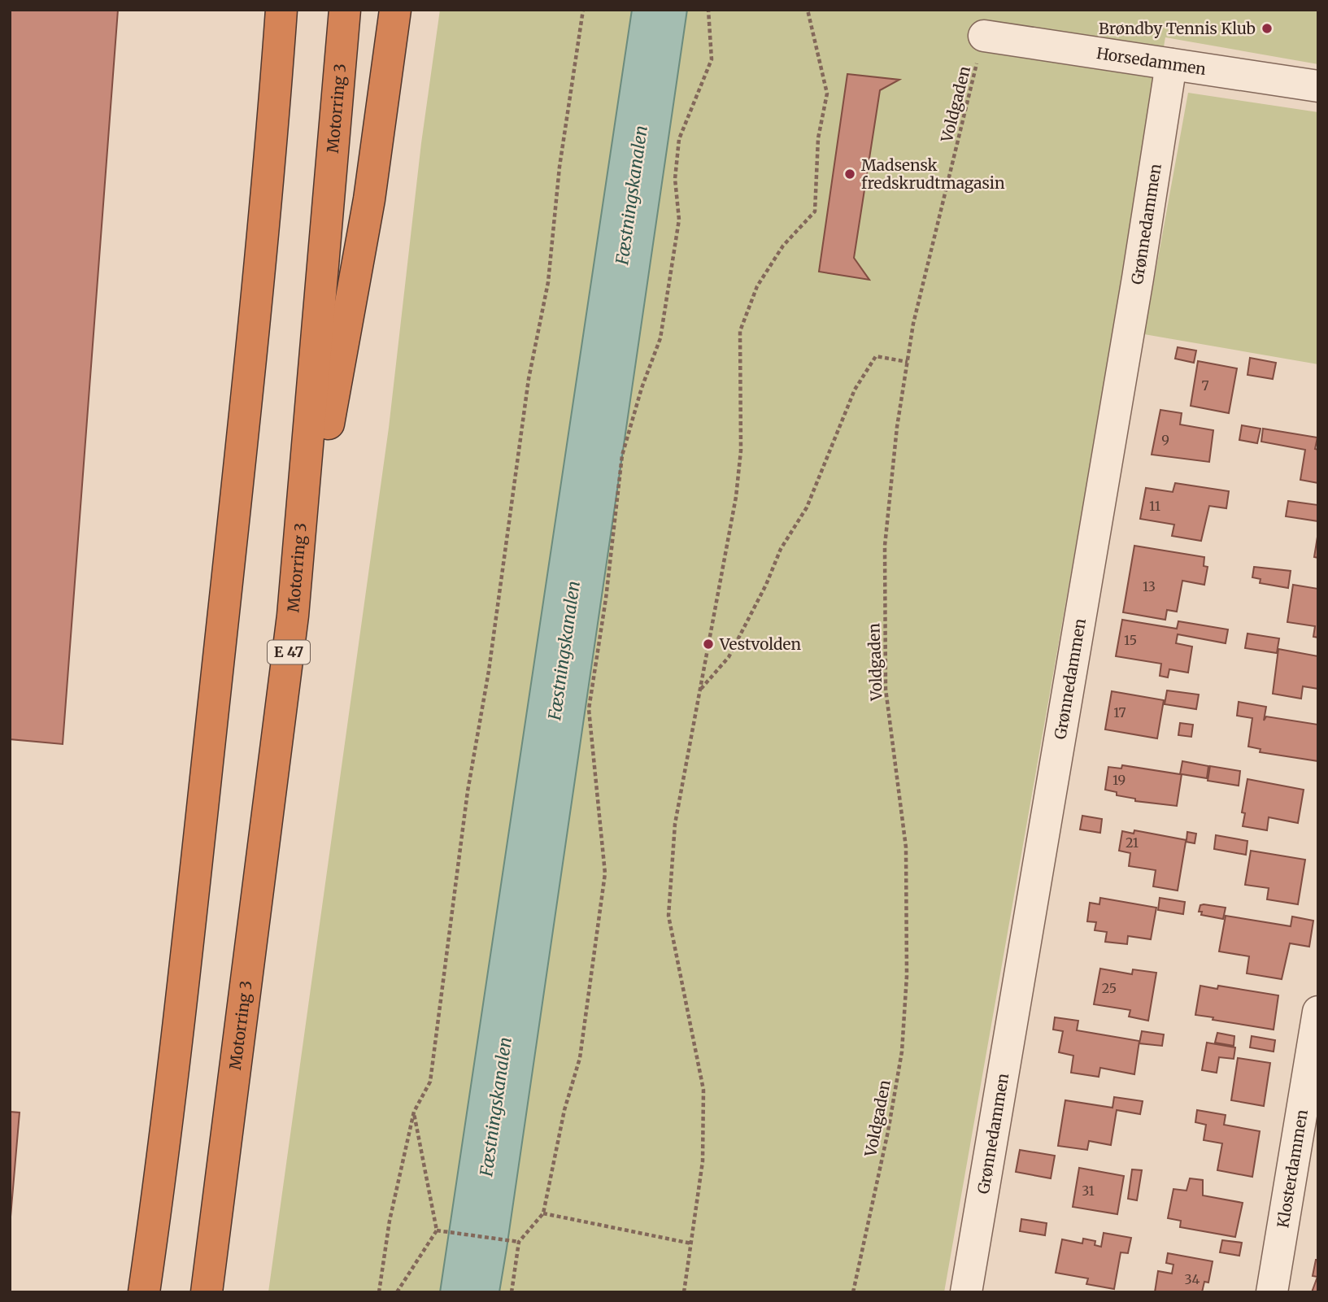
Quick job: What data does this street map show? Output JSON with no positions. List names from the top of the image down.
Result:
{
  "streets": {
    "highway": ["Motorring 3", "E 47"],
    "street": ["Horsedammen", "Grønnedammen", "Klosterdammen"],
    "path": ["Voldgaden"]
  },
  "crossings": [
    ["Horsedammen", "Voldgaden"],
    ["Horsedammen", "Grønnedammen"]
  ],
  "water": ["Fæstningskanalen"],
  "places": ["Brøndby Tennis Klub", "Madsensk fredskrudtmagasin", "Vestvolden"],
  "house_numbers": [
    "7",
    "9",
    "11",
    "13",
    "15",
    "17",
    "19",
    "21",
    "25",
    "31",
    "34"
  ]
}
